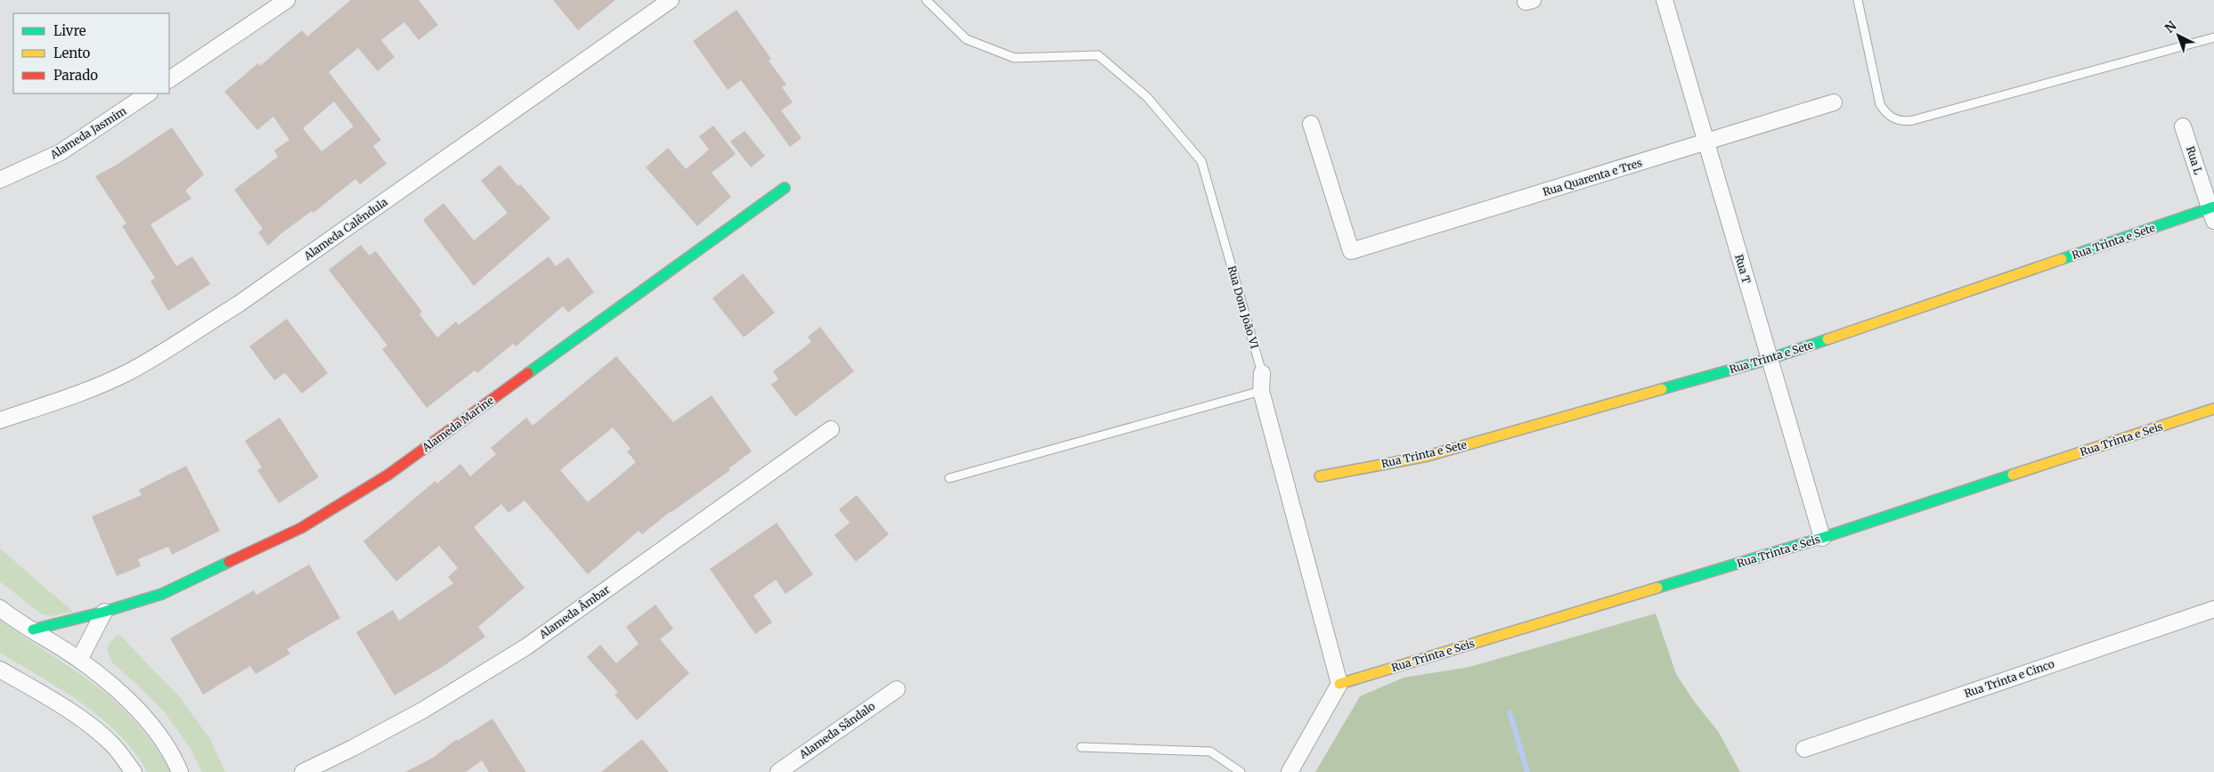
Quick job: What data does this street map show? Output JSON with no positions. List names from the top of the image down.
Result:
{
  "streets": {
    "street": [
      "Alameda Jasmim",
      "Rua L",
      "Rua Quarenta e Tres",
      "Alameda Calêndula",
      "Rua Trinta e Sete",
      "Rua T",
      "Rua Dom João VI",
      "Alameda Marine",
      "Rua Trinta e Seis",
      "Alameda Âmbar",
      "Rua Trinta e Cinco",
      "Alameda Sândalo"
    ]
  },
  "crossings": [
    ["Rua L", "Rua Trinta e Sete"],
    ["Rua Quarenta e Tres", "Rua T"],
    ["Rua Trinta e Sete", "Rua T"],
    ["Rua T", "Rua Trinta e Seis"],
    ["Rua Dom João VI", "Rua Trinta e Seis"]
  ],
  "legend": ["Livre", "Lento", "Parado"],
  "north": "top left"
}
